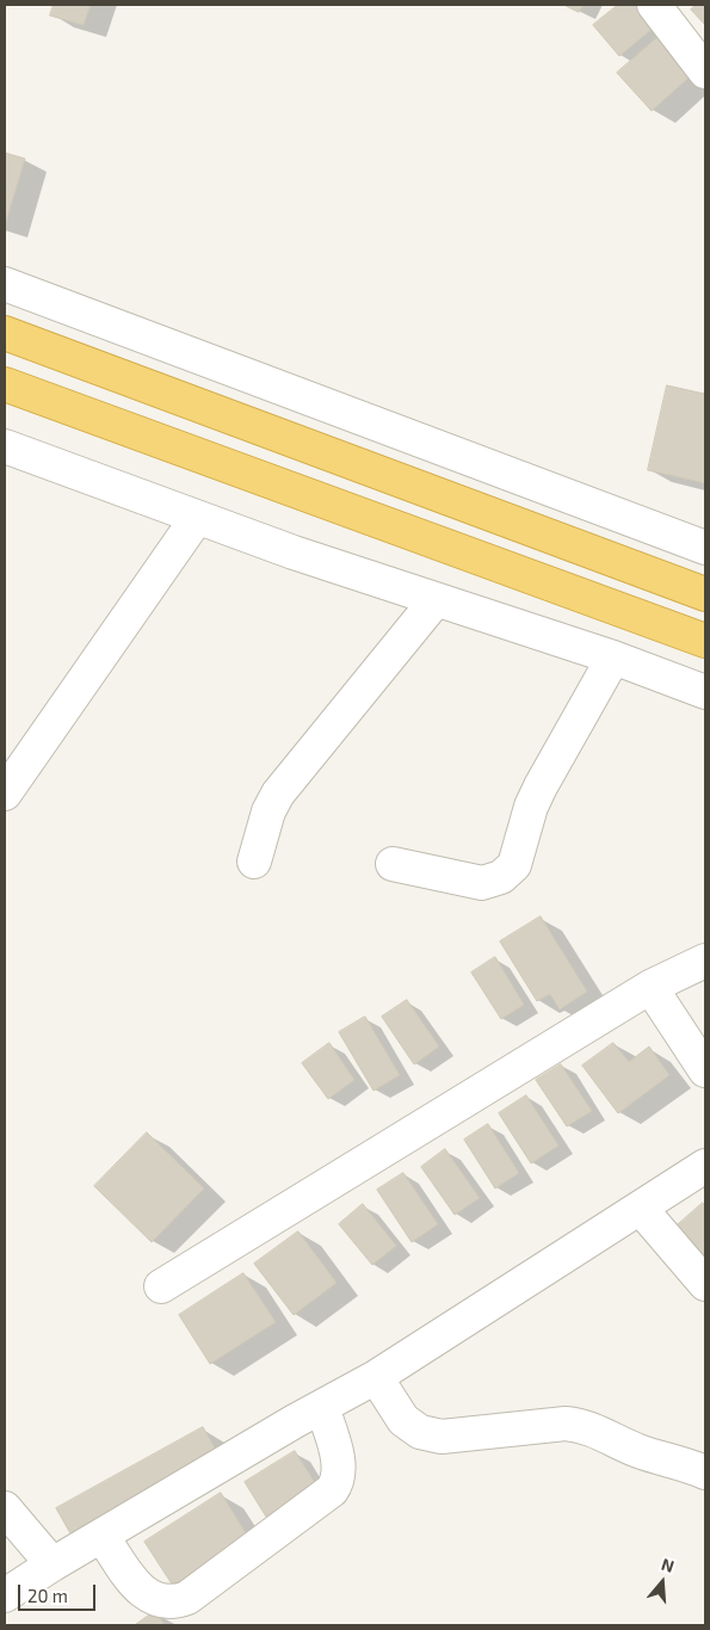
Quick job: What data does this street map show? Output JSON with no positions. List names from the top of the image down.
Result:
{
  "scale_bar": "20 m",
  "north": "top"
}
